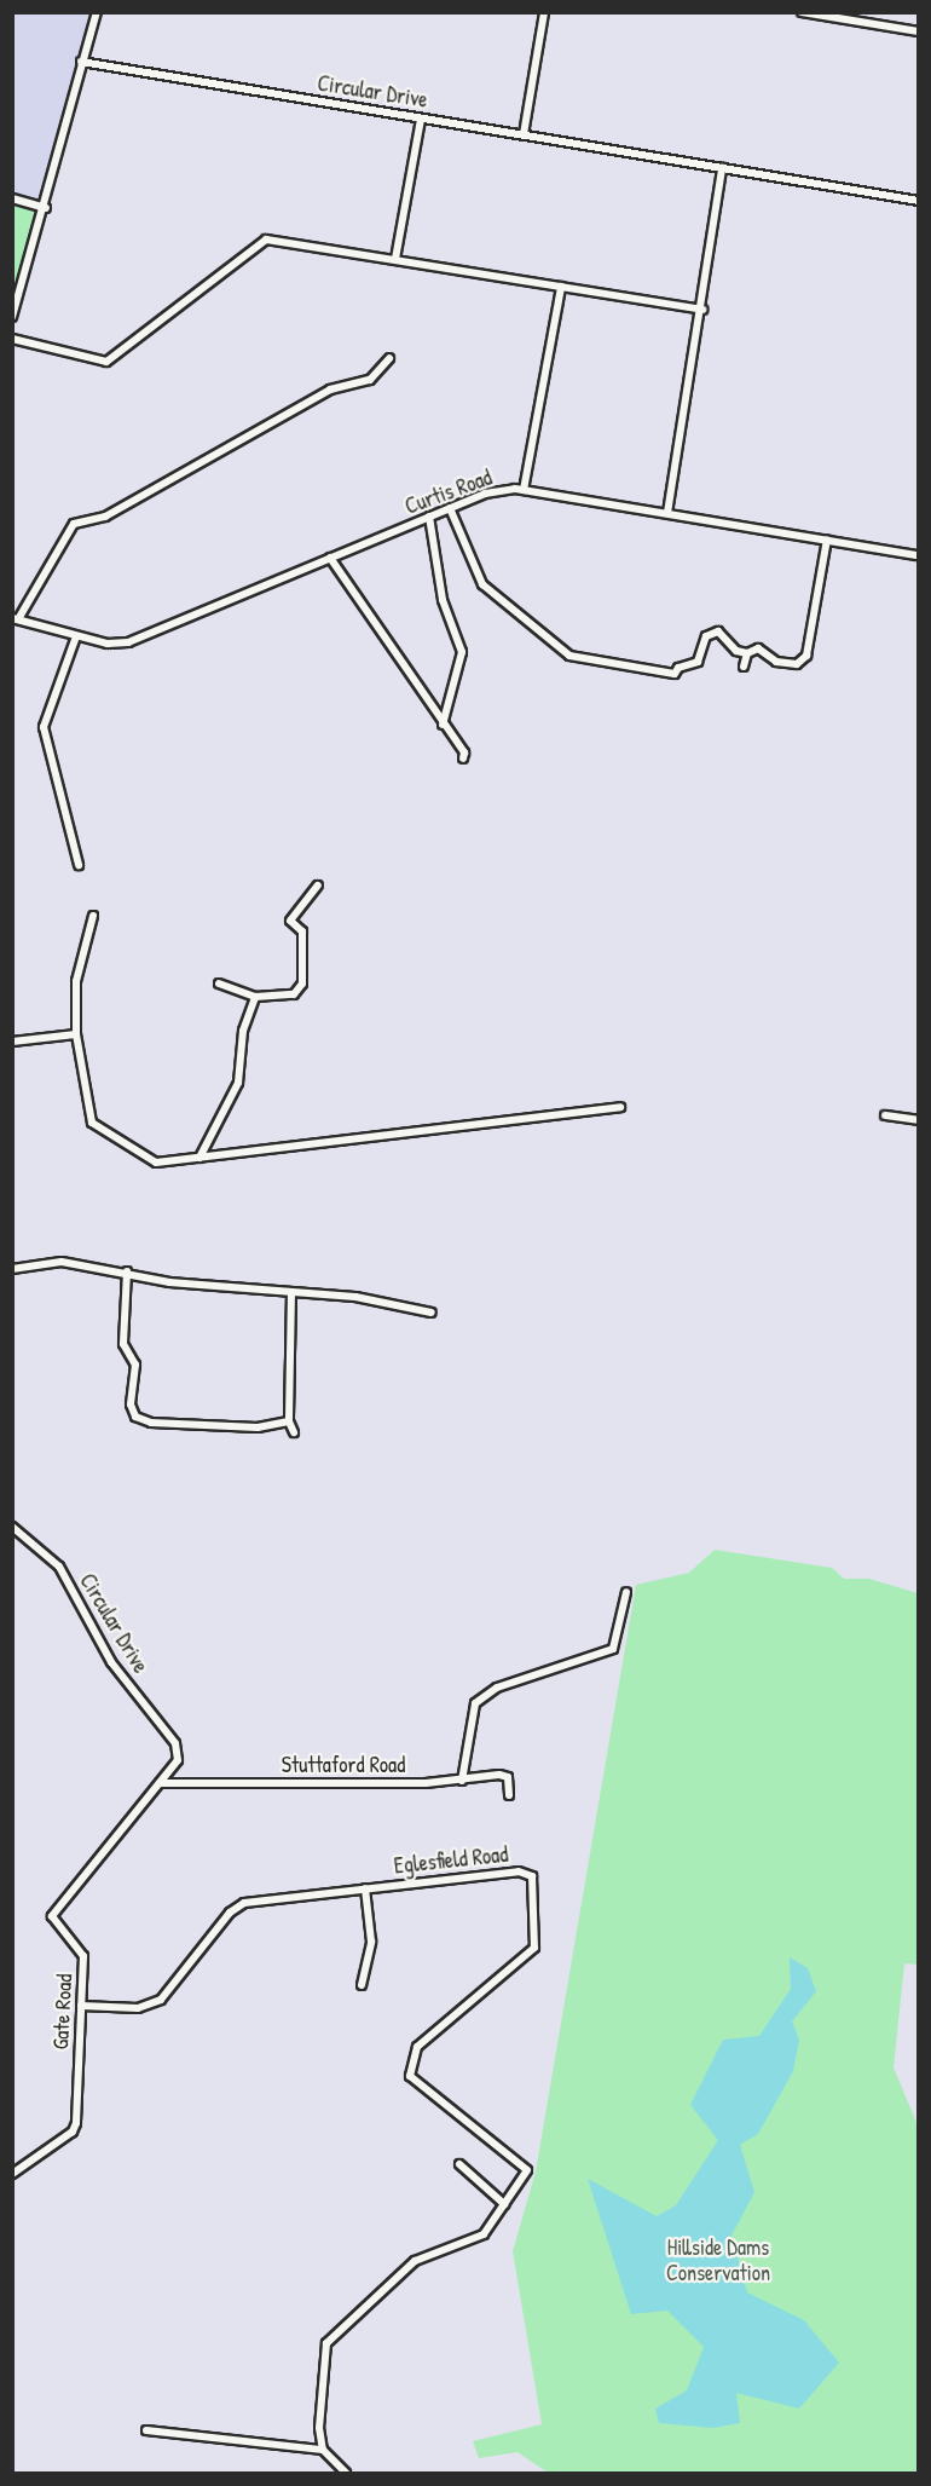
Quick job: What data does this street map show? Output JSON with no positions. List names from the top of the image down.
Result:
{
  "streets": {
    "street": [
      "Circular Drive",
      "Curtis Road",
      "Stuttaford Road",
      "Eglesfield Road",
      "Gate Road"
    ]
  },
  "crossings": [
    ["Circular Drive", "Stuttaford Road"],
    ["Circular Drive", "Gate Road"],
    ["Stuttaford Road", "Gate Road"],
    ["Eglesfield Road", "Gate Road"]
  ],
  "parks": ["Hillside Dams Conservation"]
}
